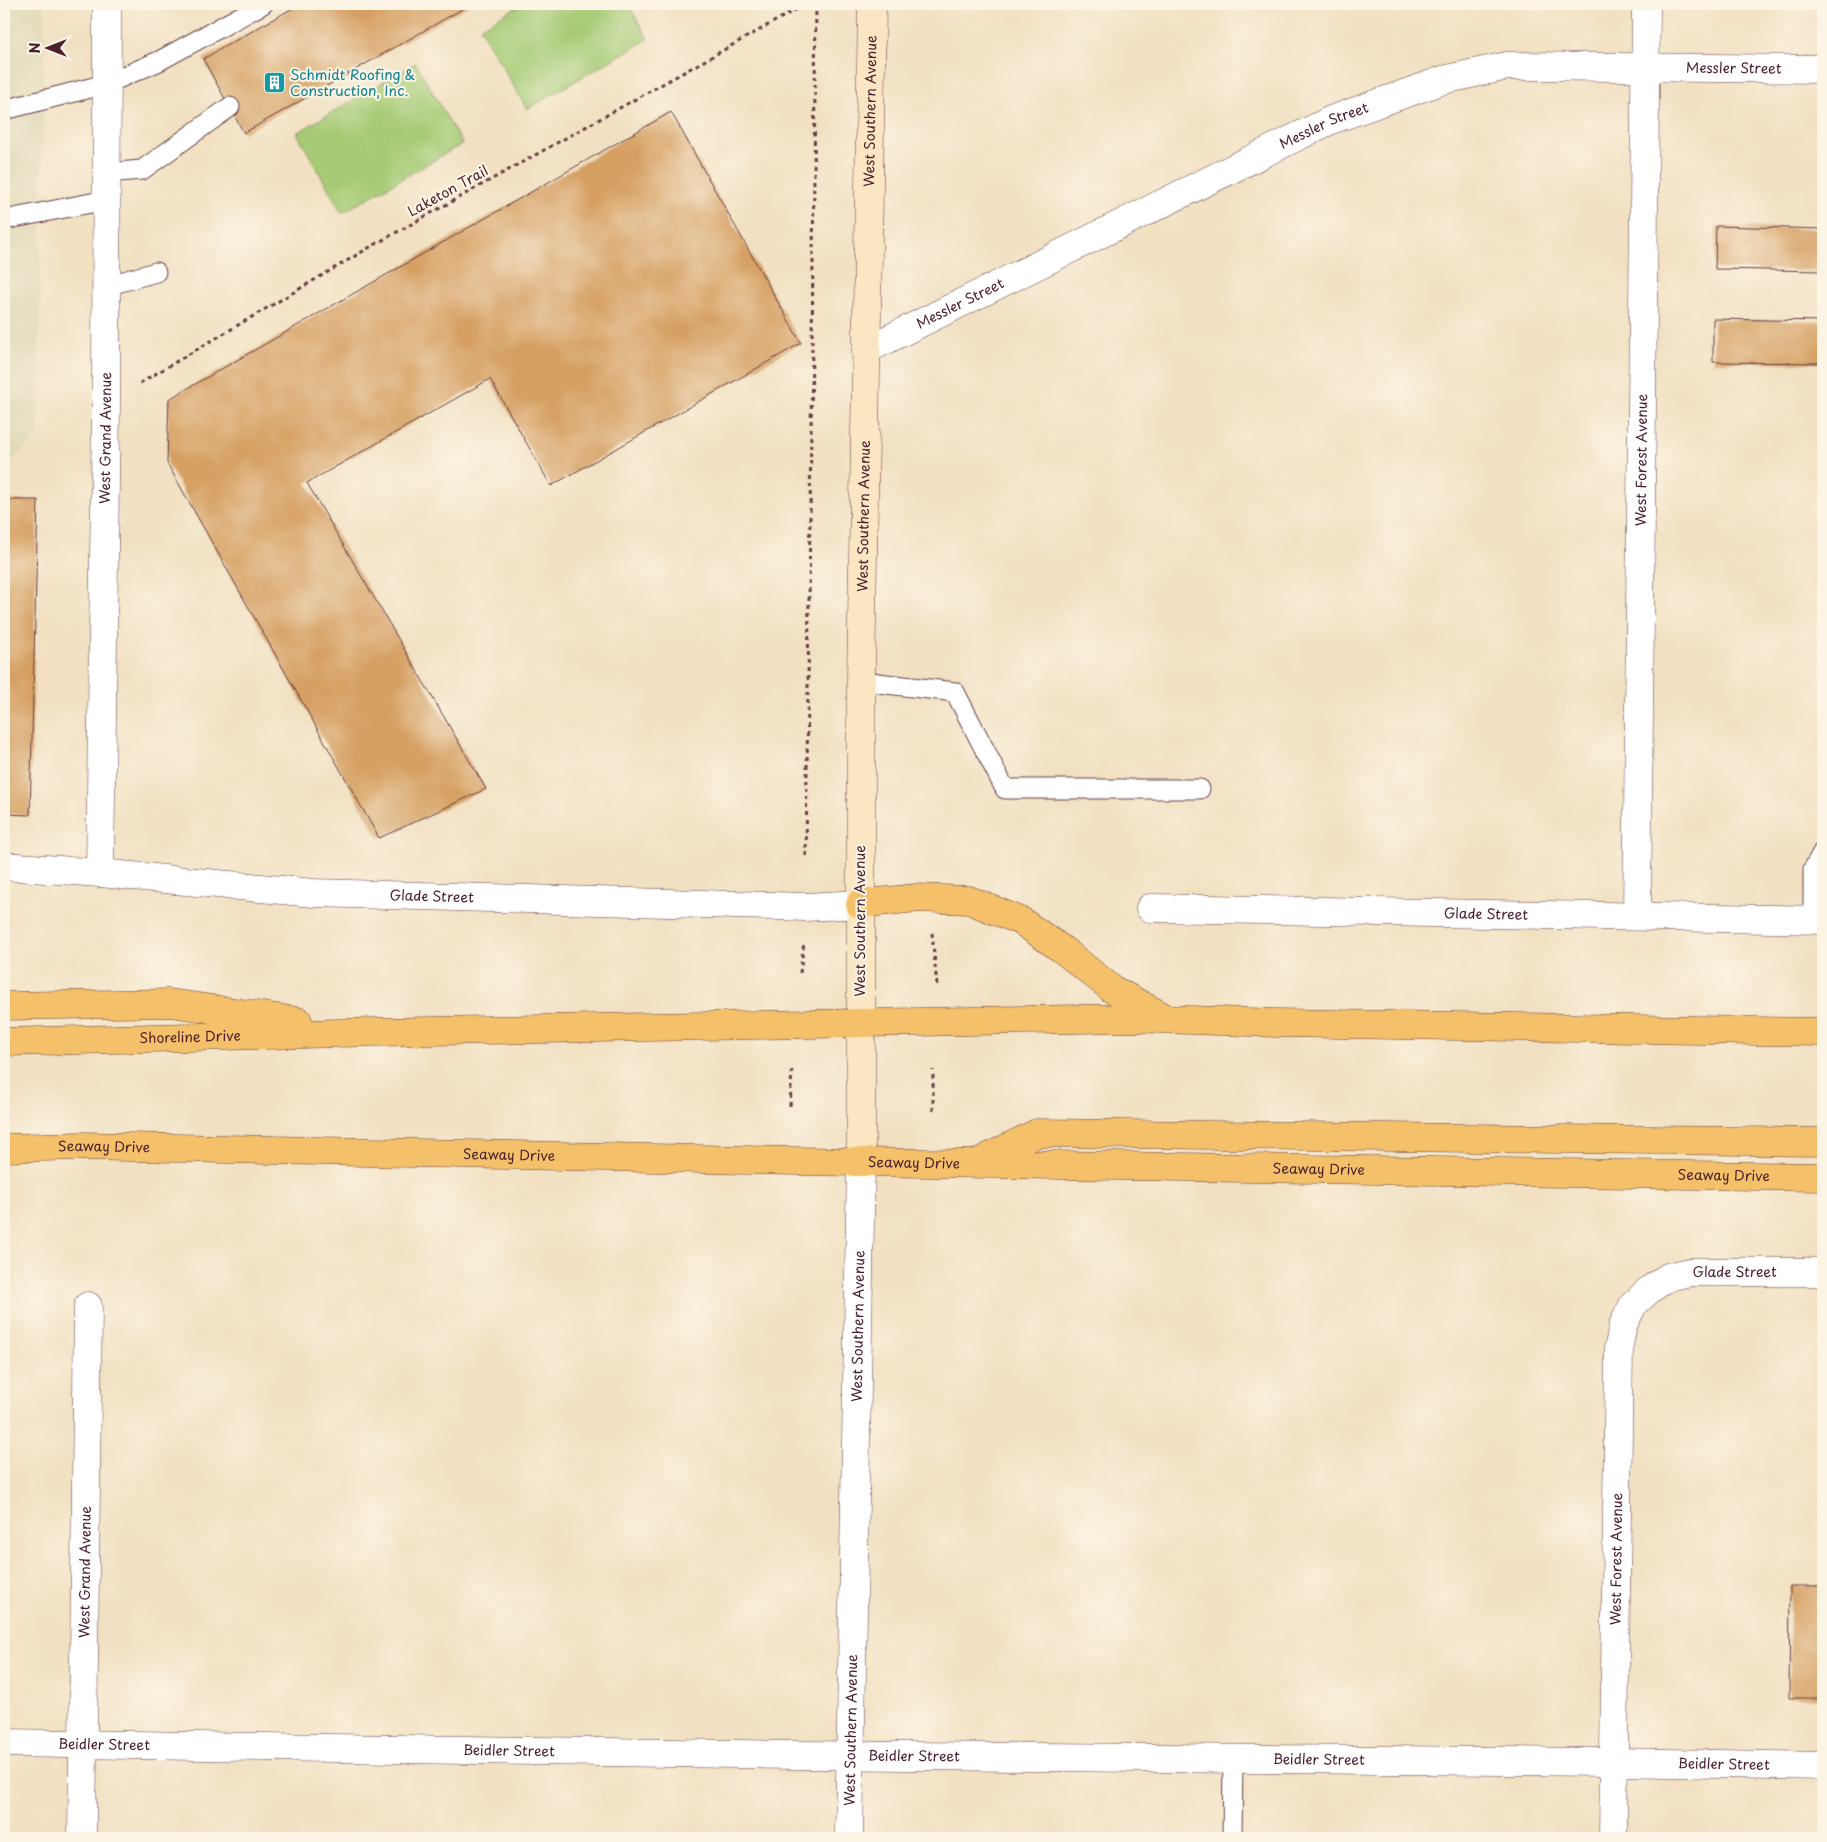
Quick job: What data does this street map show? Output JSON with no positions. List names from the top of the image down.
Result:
{
  "streets": {
    "highway": ["Shoreline Drive", "Seaway Drive"],
    "street": [
      "Messler Street",
      "West Southern Avenue",
      "West Grand Avenue",
      "West Forest Avenue",
      "Glade Street",
      "Beidler Street"
    ],
    "path": ["Laketon Trail"]
  },
  "crossings": [
    ["Messler Street", "West Southern Avenue"],
    ["Messler Street", "West Forest Avenue"],
    ["West Southern Avenue", "Glade Street"],
    ["West Southern Avenue", "Seaway Drive"],
    ["West Southern Avenue", "Beidler Street"],
    ["Laketon Trail", "West Grand Avenue"],
    ["West Grand Avenue", "Glade Street"],
    ["West Grand Avenue", "Beidler Street"],
    ["West Forest Avenue", "Glade Street"],
    ["West Forest Avenue", "Beidler Street"]
  ],
  "places": {
    "building": ["Schmidt Roofing & Construction, Inc."]
  },
  "north": "left"
}
